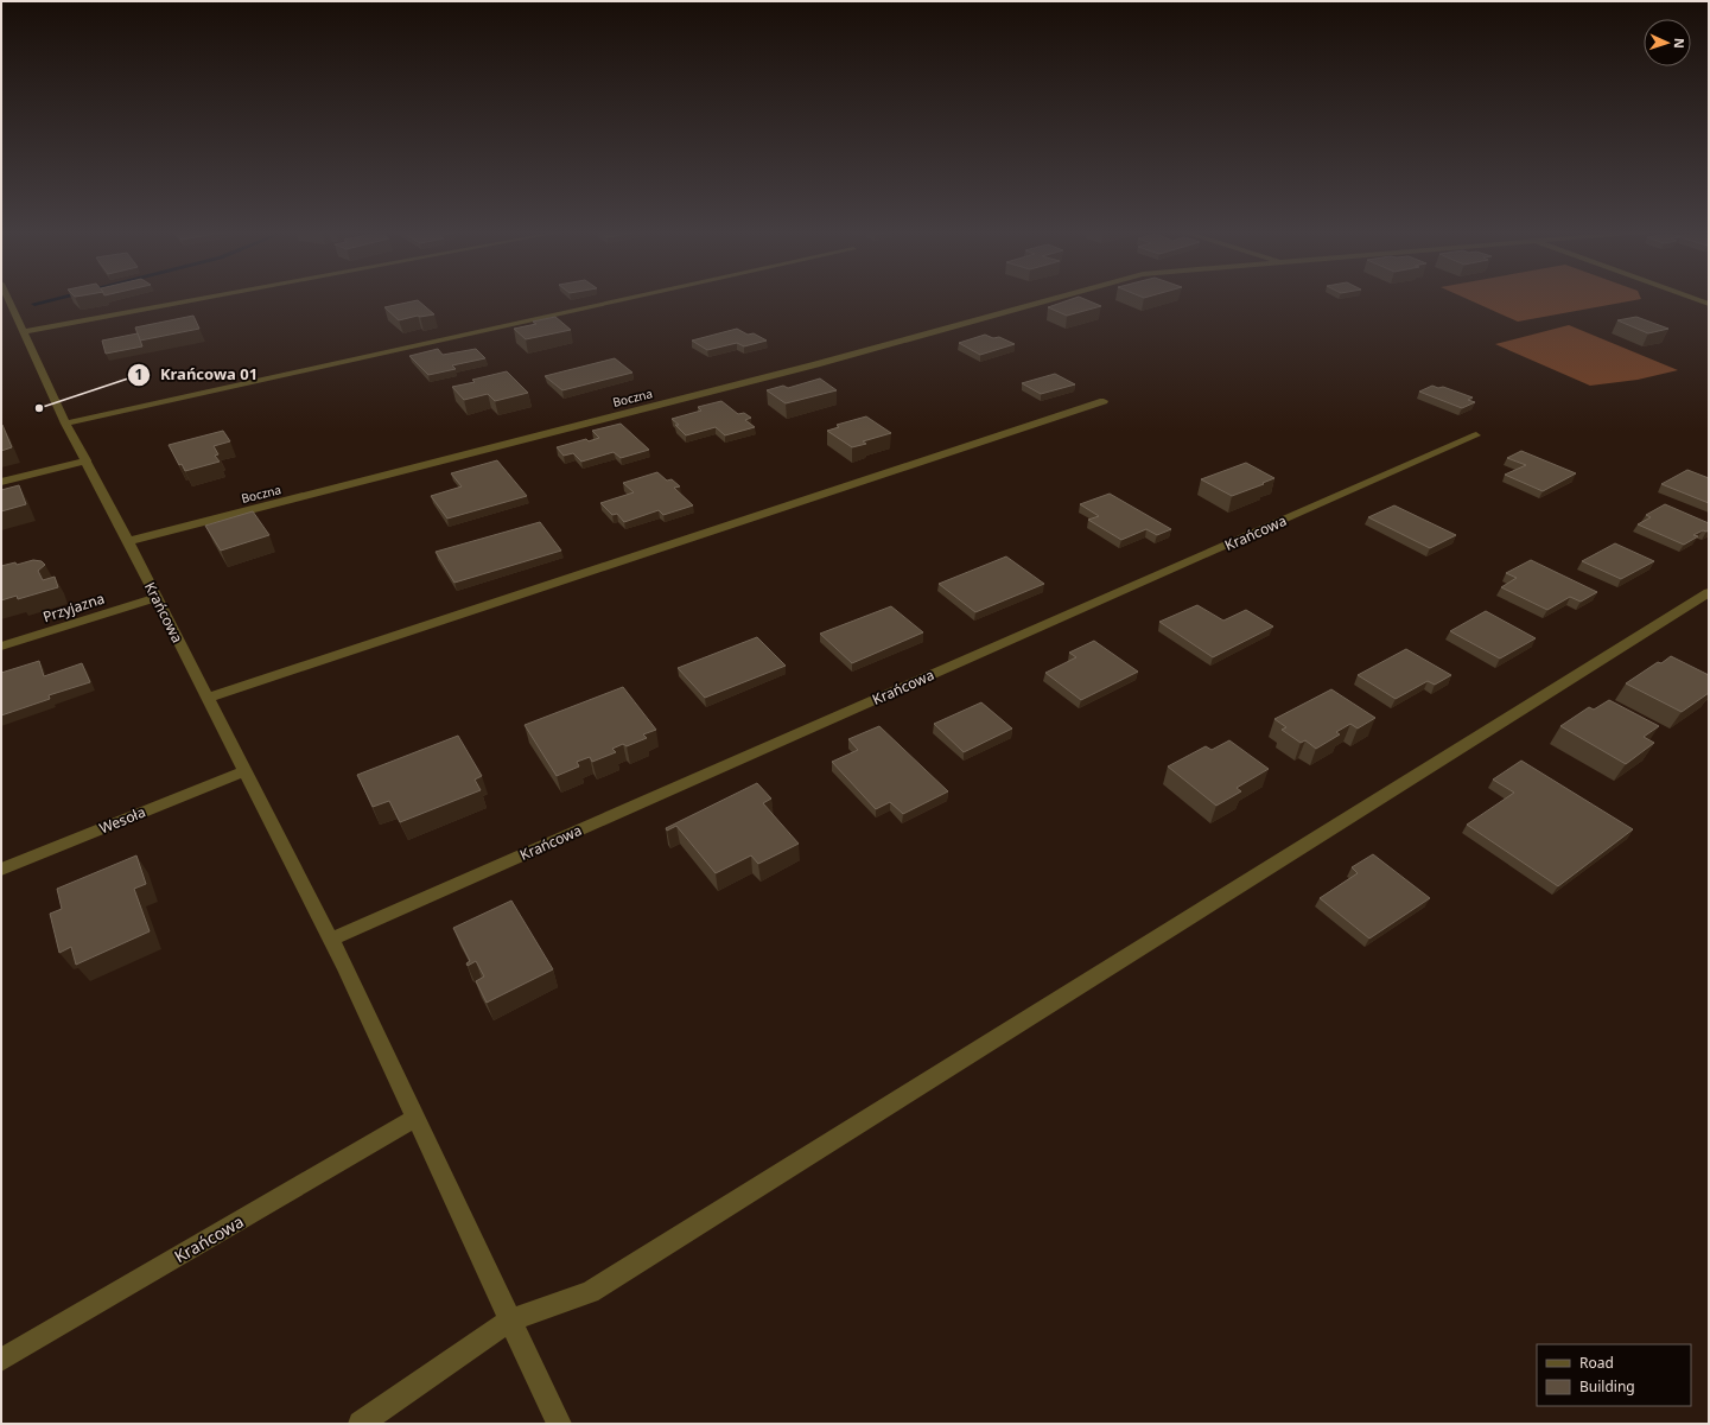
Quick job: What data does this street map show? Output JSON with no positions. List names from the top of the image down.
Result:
{
  "streets": {
    "street": [
      "Boczna",
      "Krańcowa",
      "Przyjazna",
      "Wesoła"
    ]
  },
  "crossings": [
    ["Boczna", "Krańcowa"],
    ["Krańcowa", "Przyjazna"],
    ["Krańcowa", "Wesoła"]
  ],
  "places": ["Krańcowa 01"],
  "legend": ["Road", "Building"],
  "north": "right"
}
